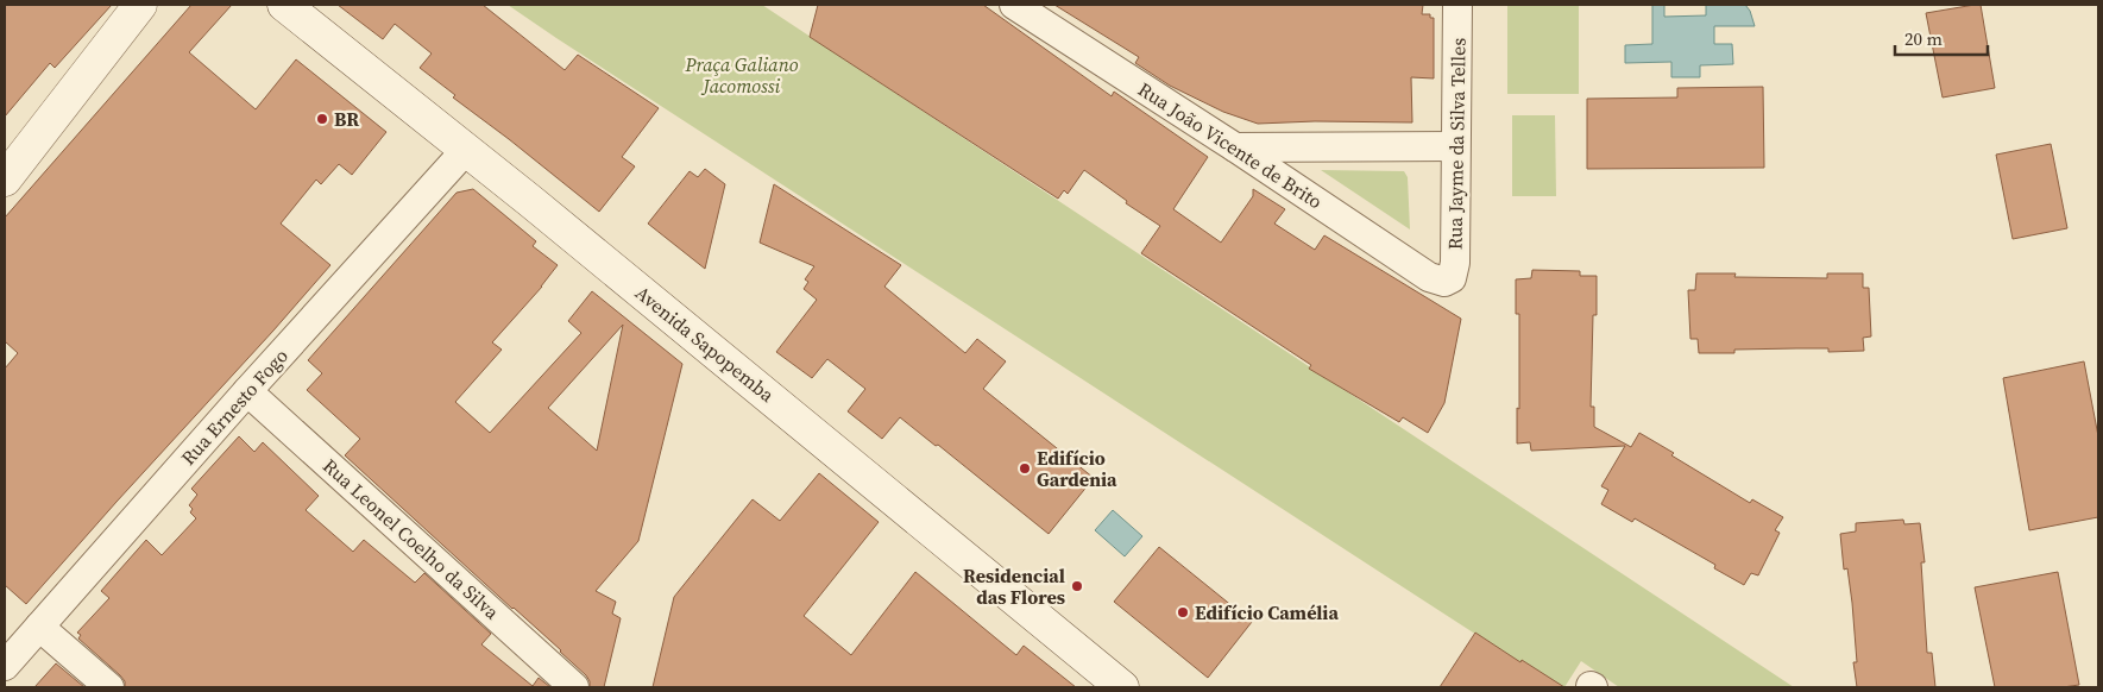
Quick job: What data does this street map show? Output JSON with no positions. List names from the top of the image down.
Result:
{
  "streets": {
    "main road": ["Avenida Sapopemba"],
    "street": [
      "Rua Jayme da Silva Telles",
      "Rua João Vicente de Brito",
      "Rua Ernesto Fogo",
      "Rua Leonel Coelho da Silva"
    ]
  },
  "crossings": [
    ["Rua Jayme da Silva Telles", "Rua João Vicente de Brito"],
    ["Avenida Sapopemba", "Rua Ernesto Fogo"],
    ["Rua Ernesto Fogo", "Rua Leonel Coelho da Silva"]
  ],
  "parks": ["Praça Galiano Jacomossi"],
  "places": [
    "BR",
    "Edifício Gardenia",
    "Residencial das Flores",
    "Edifício Camélia"
  ],
  "scale_bar": "20 m"
}
